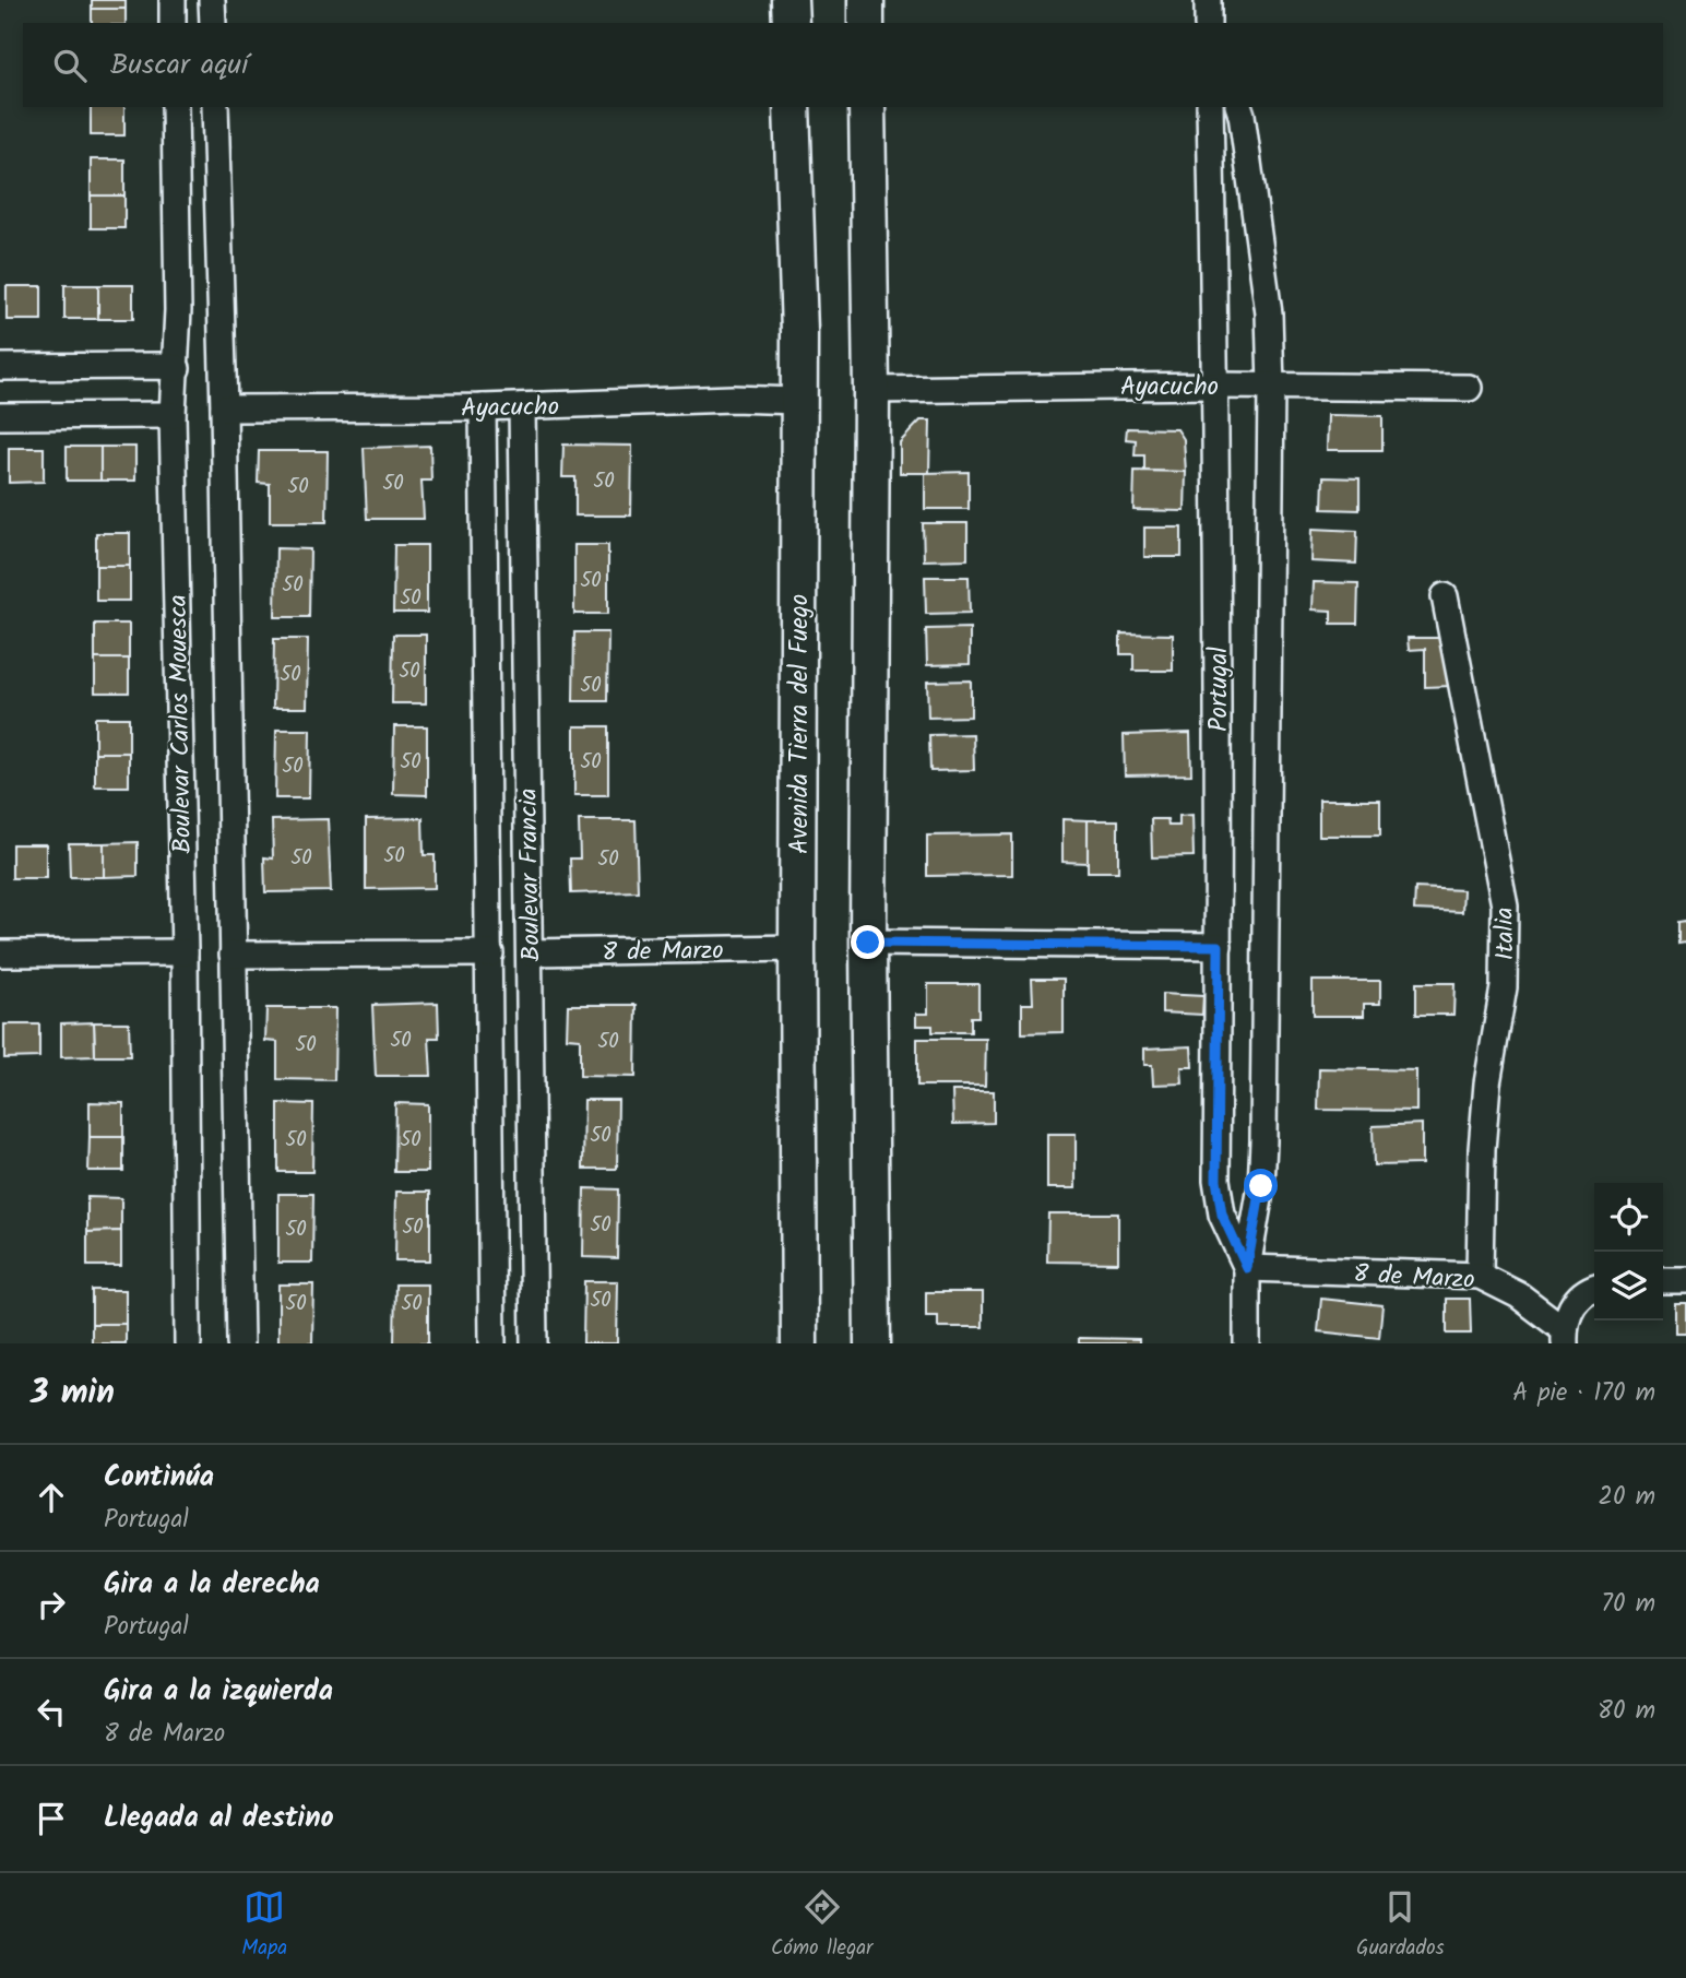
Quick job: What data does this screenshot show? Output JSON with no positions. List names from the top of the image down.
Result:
{
  "streets": {
    "street": [
      "Ayacucho",
      "Portugal",
      "Boulevar Carlos Mouesca",
      "Avenida Tierra del Fuego",
      "Boulevar Francia",
      "Italia",
      "8 de Marzo"
    ]
  },
  "crossings": [
    ["Ayacucho", "Portugal"],
    ["Ayacucho", "Boulevar Carlos Mouesca"],
    ["Ayacucho", "Avenida Tierra del Fuego"],
    ["Ayacucho", "Boulevar Francia"],
    ["Portugal", "8 de Marzo"],
    ["Avenida Tierra del Fuego", "8 de Marzo"],
    ["Boulevar Francia", "8 de Marzo"],
    ["Italia", "8 de Marzo"]
  ],
  "house_numbers": [
    "50",
    "50",
    "50",
    "50",
    "50",
    "50",
    "50",
    "50",
    "50",
    "50",
    "50",
    "50",
    "50",
    "50",
    "50",
    "50",
    "50",
    "50",
    "50",
    "50",
    "50",
    "50",
    "50",
    "50",
    "50",
    "50",
    "50"
  ],
  "page": {
    "search": "Buscar aquí",
    "heading": ["3 min", "A pie · 170 m"],
    "list": [
      ["Continúa", "Portugal", "20 m"],
      ["Gira a la derecha", "Portugal", "70 m"],
      ["Gira a la izquierda", "8 de Marzo", "80 m"],
      "Llegada al destino"
    ],
    "nav": ["Mapa", "Cómo llegar", "Guardados"]
  }
}
